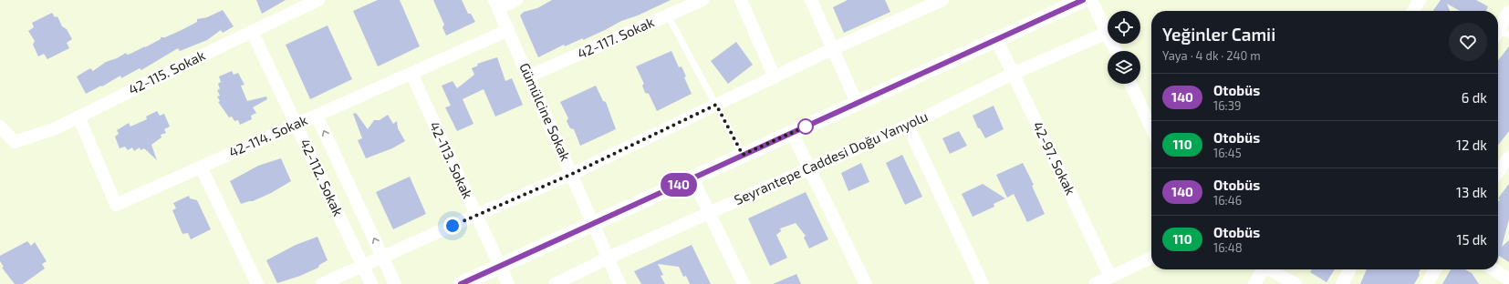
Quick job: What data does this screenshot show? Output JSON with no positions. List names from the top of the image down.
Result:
{
  "streets": {
    "street": [
      "42-117. Sokak",
      "42-115. Sokak",
      "Gümülcine Sokak",
      "42-114. Sokak",
      "Seyrantepe Caddesi Doğu Yanyolu",
      "42-97. Sokak",
      "42-113. Sokak",
      "42-112. Sokak"
    ]
  },
  "crossings": [
    ["42-117. Sokak", "Gümülcine Sokak"],
    ["42-115. Sokak", "42-114. Sokak"],
    ["42-115. Sokak", "42-112. Sokak"],
    ["Gümülcine Sokak", "42-114. Sokak"],
    ["Gümülcine Sokak", "Seyrantepe Caddesi Doğu Yanyolu"],
    ["42-114. Sokak", "42-113. Sokak"],
    ["42-114. Sokak", "42-112. Sokak"],
    ["Seyrantepe Caddesi Doğu Yanyolu", "42-97. Sokak"]
  ],
  "lines": ["bus line 140"],
  "page": {
    "on_map": "140",
    "heading": ["Yeğinler Camii", "Yaya · 4 dk · 240 m"],
    "list": [
      {
        "mark": "140",
        "name": "Otobüs",
        "note": "16:39",
        "value": "6 dk"
      },
      {
        "mark": "110",
        "name": "Otobüs",
        "note": "16:45",
        "value": "12 dk"
      },
      {
        "mark": "140",
        "name": "Otobüs",
        "note": "16:46",
        "value": "13 dk"
      },
      {
        "mark": "110",
        "name": "Otobüs",
        "note": "16:48",
        "value": "15 dk"
      }
    ]
  }
}
